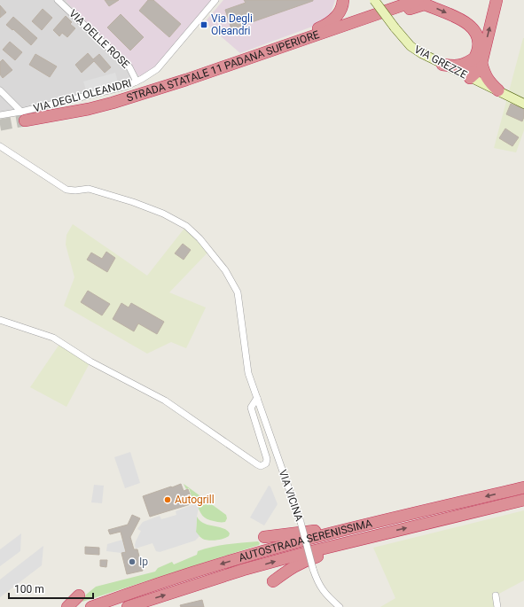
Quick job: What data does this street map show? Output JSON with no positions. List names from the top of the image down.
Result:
{
  "streets": {
    "highway": ["STRADA STATALE 11 PADANA SUPERIORE", "AUTOSTRADA SERENISSIMA"],
    "street": [
      "VIA DELLE ROSE",
      "VIA GREZZE",
      "VIA DEGLI OLEANDRI",
      "VIA VICINA"
    ]
  },
  "crossings": [
    ["VIA DELLE ROSE", "VIA DEGLI OLEANDRI"],
    ["STRADA STATALE 11 PADANA SUPERIORE", "VIA DEGLI OLEANDRI"]
  ],
  "places": {
    "transit": ["Via Degli Oleandri"],
    "other": ["Autogrill", "Ip"]
  },
  "scale_bar": "100 m"
}
